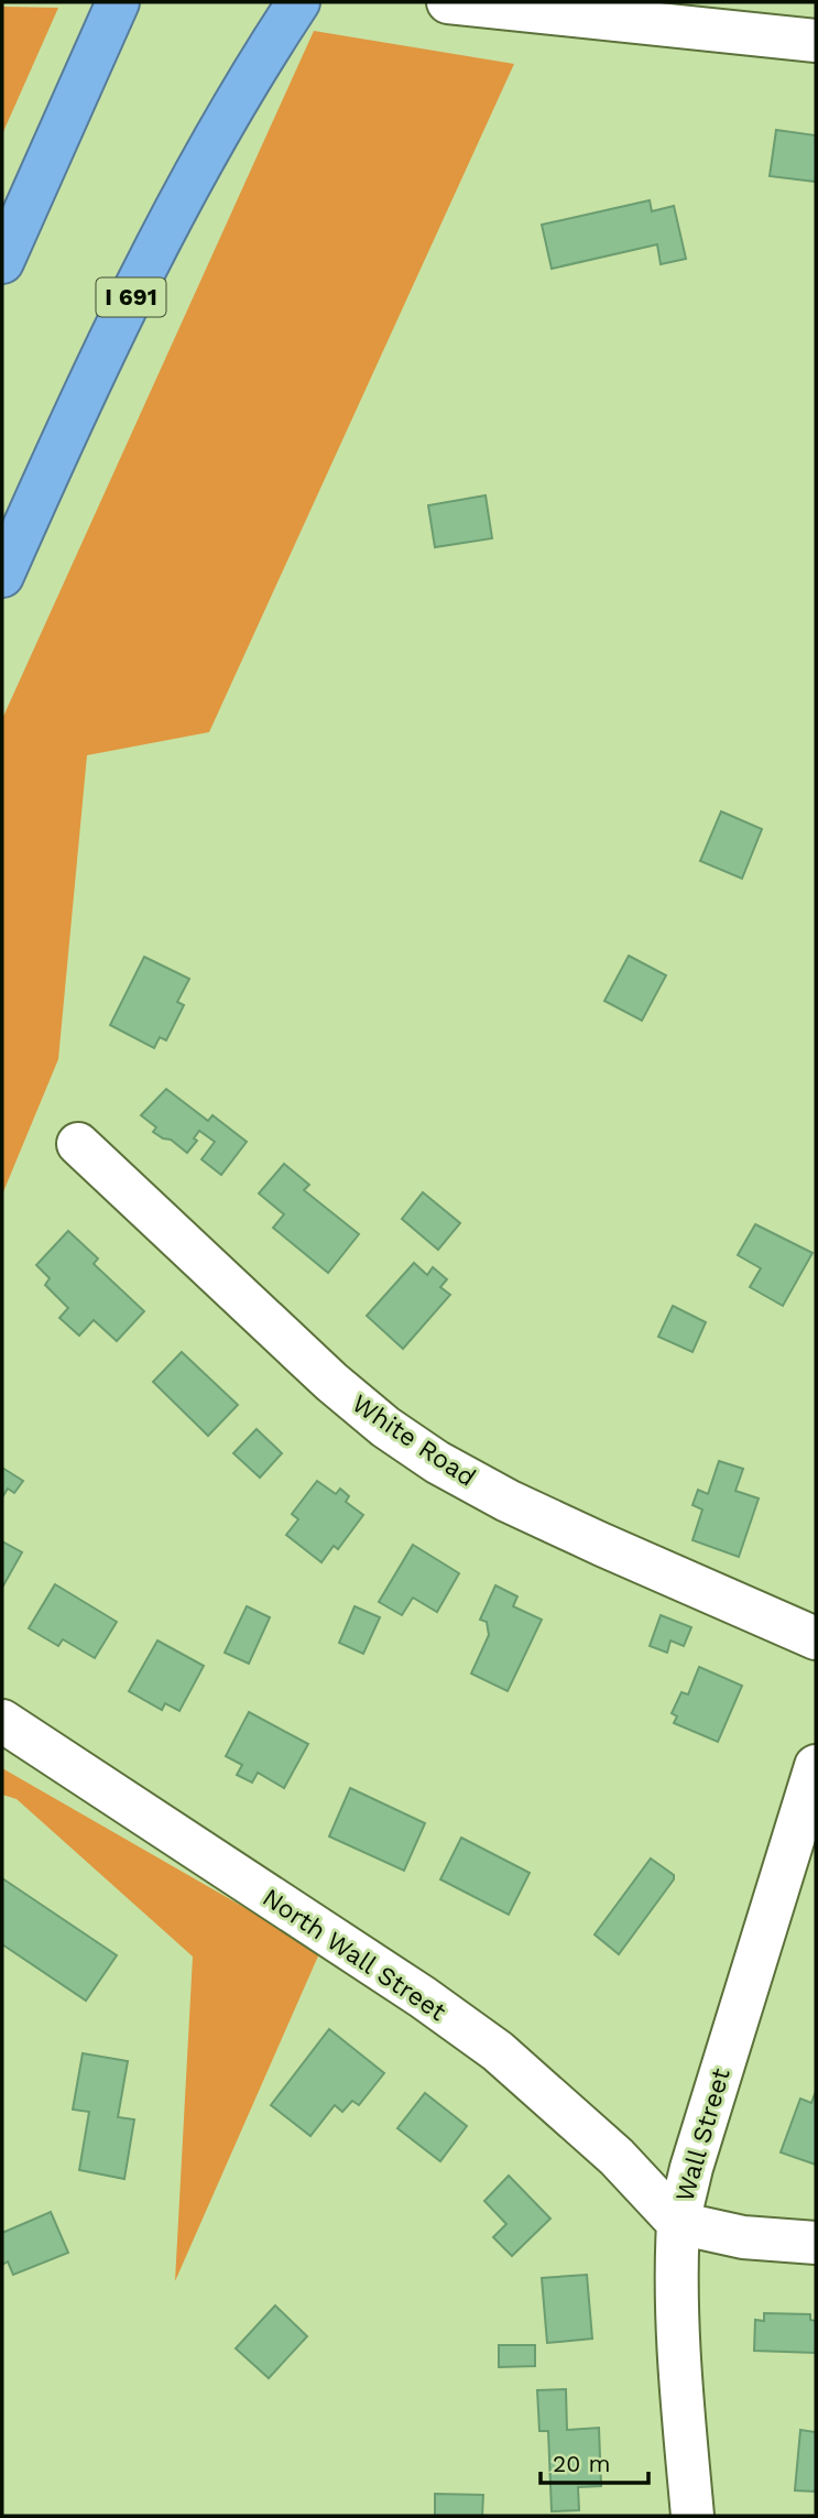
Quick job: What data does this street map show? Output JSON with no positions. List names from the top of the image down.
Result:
{
  "streets": {
    "highway": ["I 691"],
    "street": ["White Road", "North Wall Street", "Wall Street"]
  },
  "crossings": [
    ["North Wall Street", "Wall Street"]
  ],
  "scale_bar": "20 m"
}
